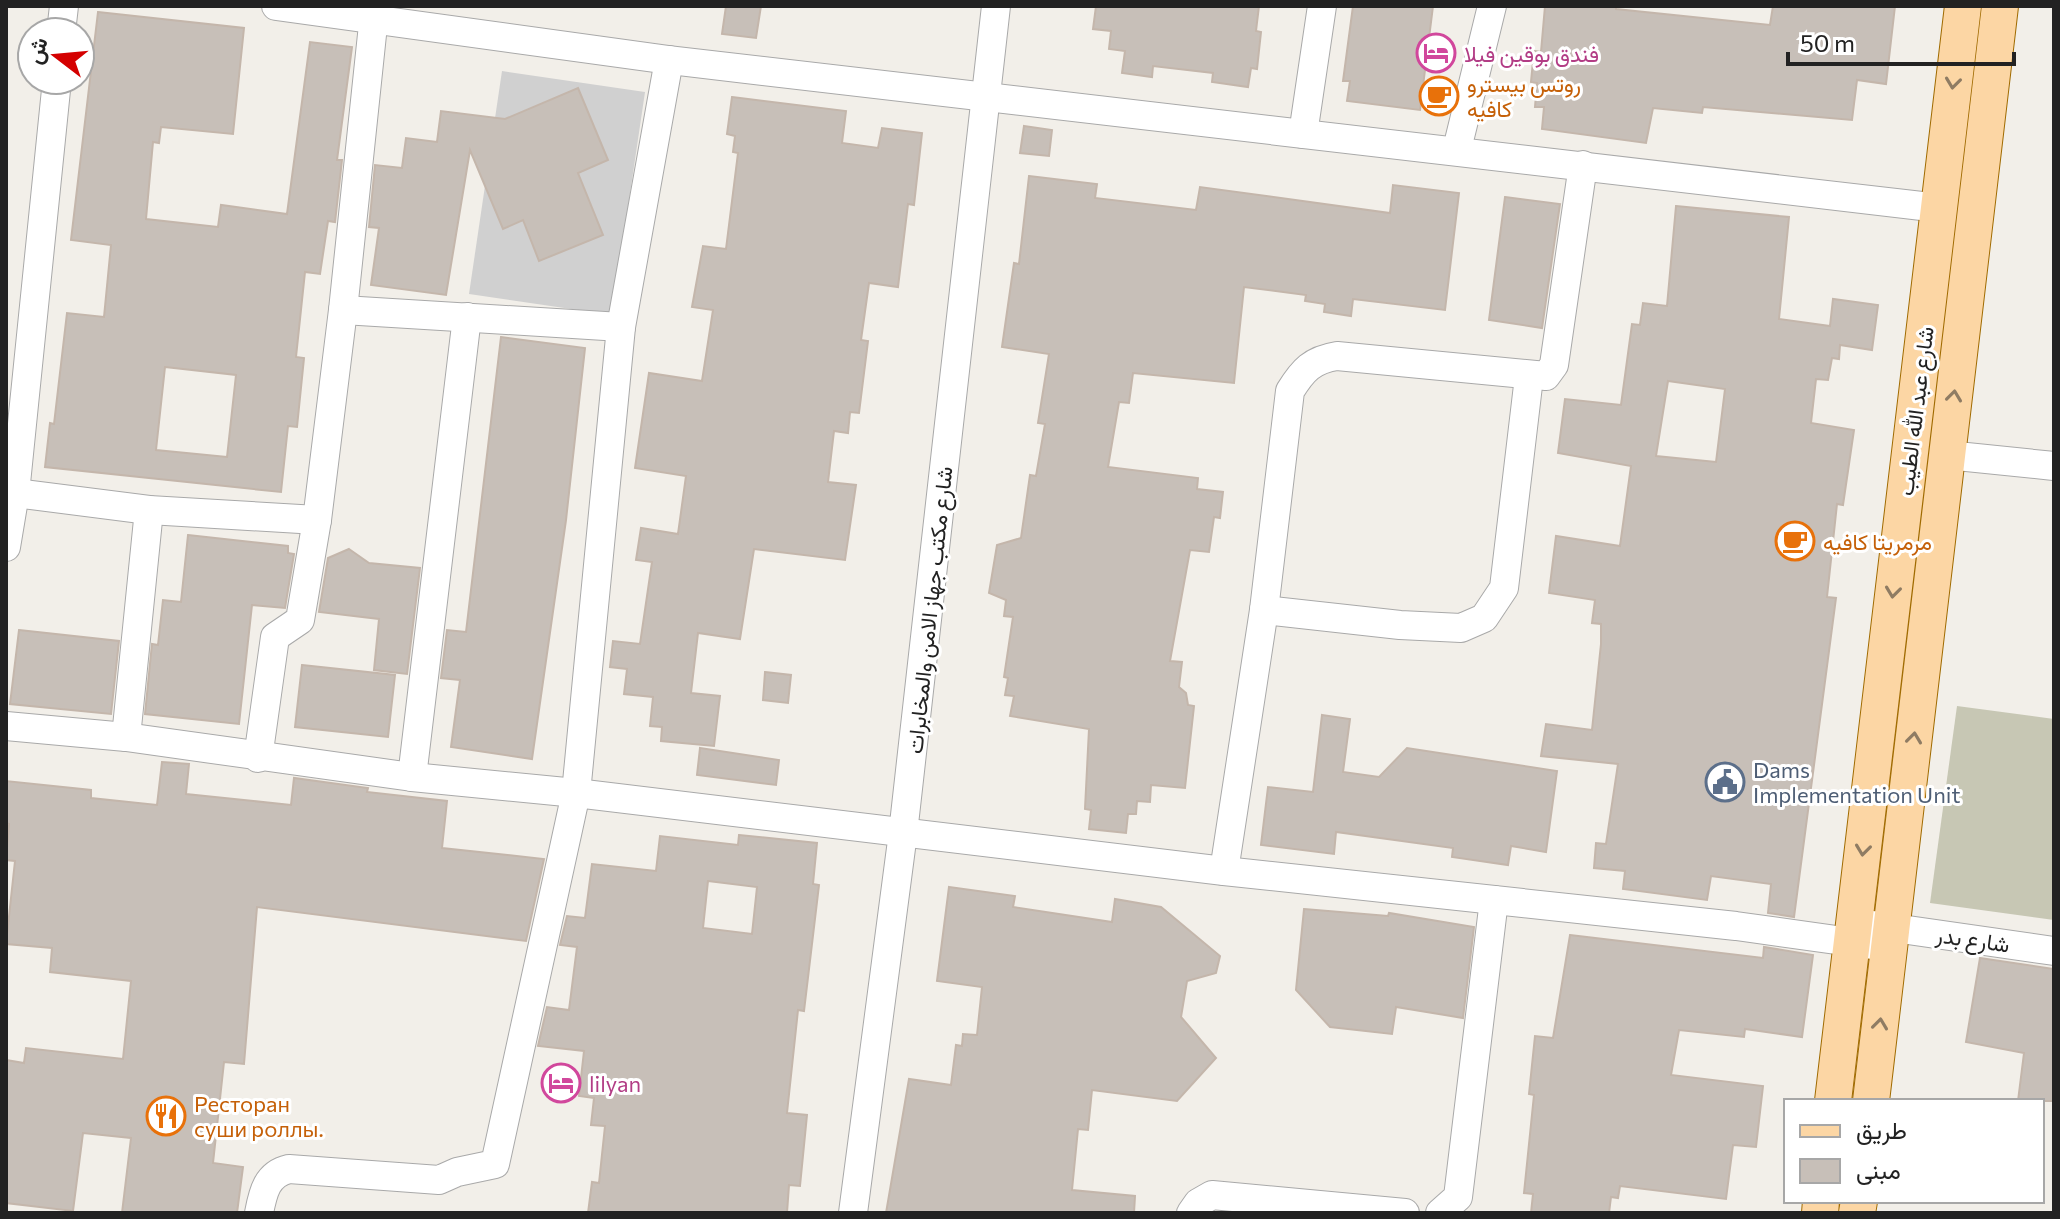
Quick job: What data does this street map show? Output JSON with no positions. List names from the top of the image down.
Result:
{
  "streets": {
    "main road": ["شارع عبد الله الطيب"],
    "street": ["شارع مكتب جهاز الامن والمخابرات", "شارع بدر"]
  },
  "crossings": [
    ["شارع عبد الله الطيب", "شارع بدر"],
    ["شارع مكتب جهاز الامن والمخابرات", "شارع بدر"]
  ],
  "places": {
    "hotel": ["فندق بوقين فيلا", "lilyan"],
    "cafe": ["روتس بيسترو كافيه", "مرمريتا كافيه"],
    "public building": ["Dams Implementation Unit"],
    "restaurant": ["Ресторан суши роллы."]
  },
  "legend": ["طريق", "مبنى"],
  "scale_bar": "50 m",
  "north": "left"
}
